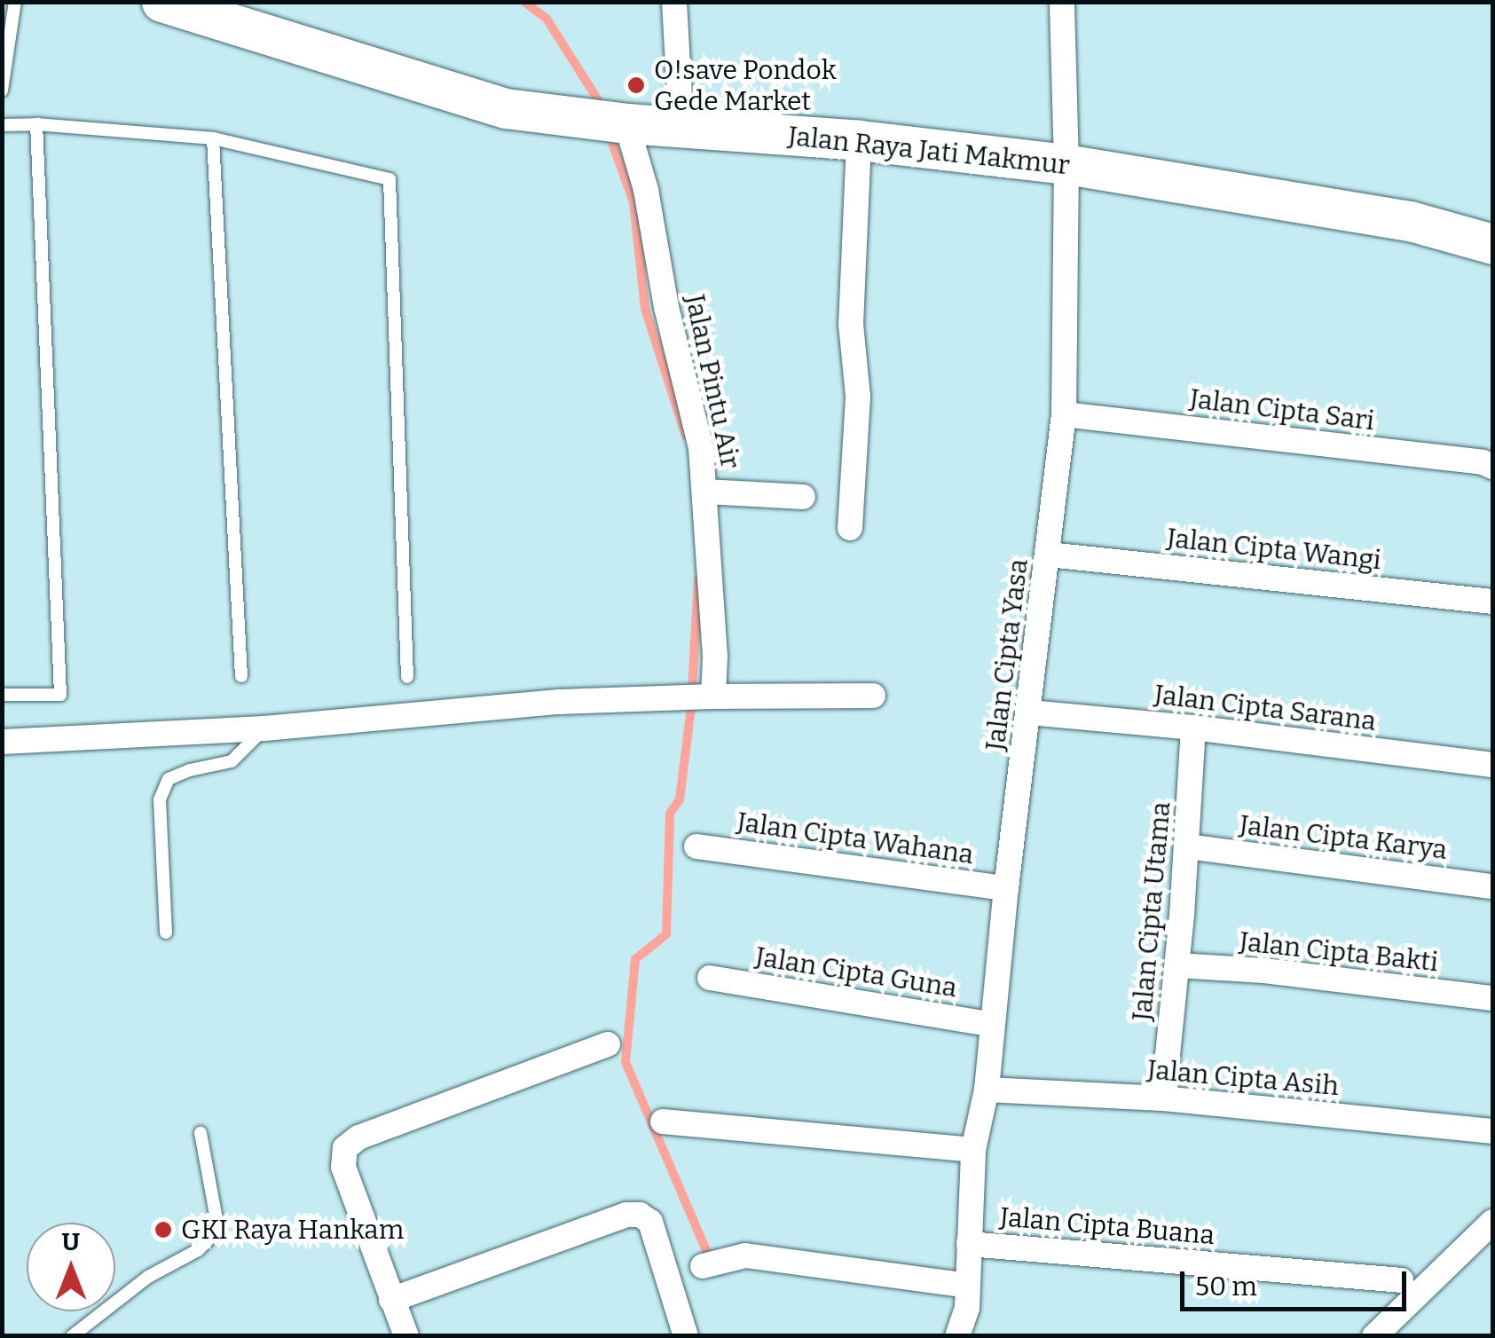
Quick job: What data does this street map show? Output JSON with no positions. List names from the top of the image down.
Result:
{
  "streets": {
    "main road": ["Jalan Raya Jati Makmur"],
    "street": [
      "Jalan Pintu Air",
      "Jalan Cipta Sari",
      "Jalan Cipta Wangi",
      "Jalan Cipta Yasa",
      "Jalan Cipta Sarana",
      "Jalan Cipta Karya",
      "Jalan Cipta Wahana",
      "Jalan Cipta Utama",
      "Jalan Cipta Bakti",
      "Jalan Cipta Guna",
      "Jalan Cipta Asih",
      "Jalan Cipta Buana"
    ]
  },
  "crossings": [
    ["Jalan Raya Jati Makmur", "Jalan Pintu Air"],
    ["Jalan Raya Jati Makmur", "Jalan Cipta Yasa"],
    ["Jalan Cipta Sari", "Jalan Cipta Yasa"],
    ["Jalan Cipta Wangi", "Jalan Cipta Yasa"],
    ["Jalan Cipta Yasa", "Jalan Cipta Sarana"],
    ["Jalan Cipta Yasa", "Jalan Cipta Wahana"],
    ["Jalan Cipta Yasa", "Jalan Cipta Guna"],
    ["Jalan Cipta Yasa", "Jalan Cipta Asih"],
    ["Jalan Cipta Yasa", "Jalan Cipta Buana"],
    ["Jalan Cipta Sarana", "Jalan Cipta Utama"],
    ["Jalan Cipta Karya", "Jalan Cipta Utama"],
    ["Jalan Cipta Utama", "Jalan Cipta Bakti"],
    ["Jalan Cipta Utama", "Jalan Cipta Asih"]
  ],
  "places": ["O!save Pondok Gede Market", "GKI Raya Hankam"],
  "scale_bar": "50 m",
  "north": "top"
}
